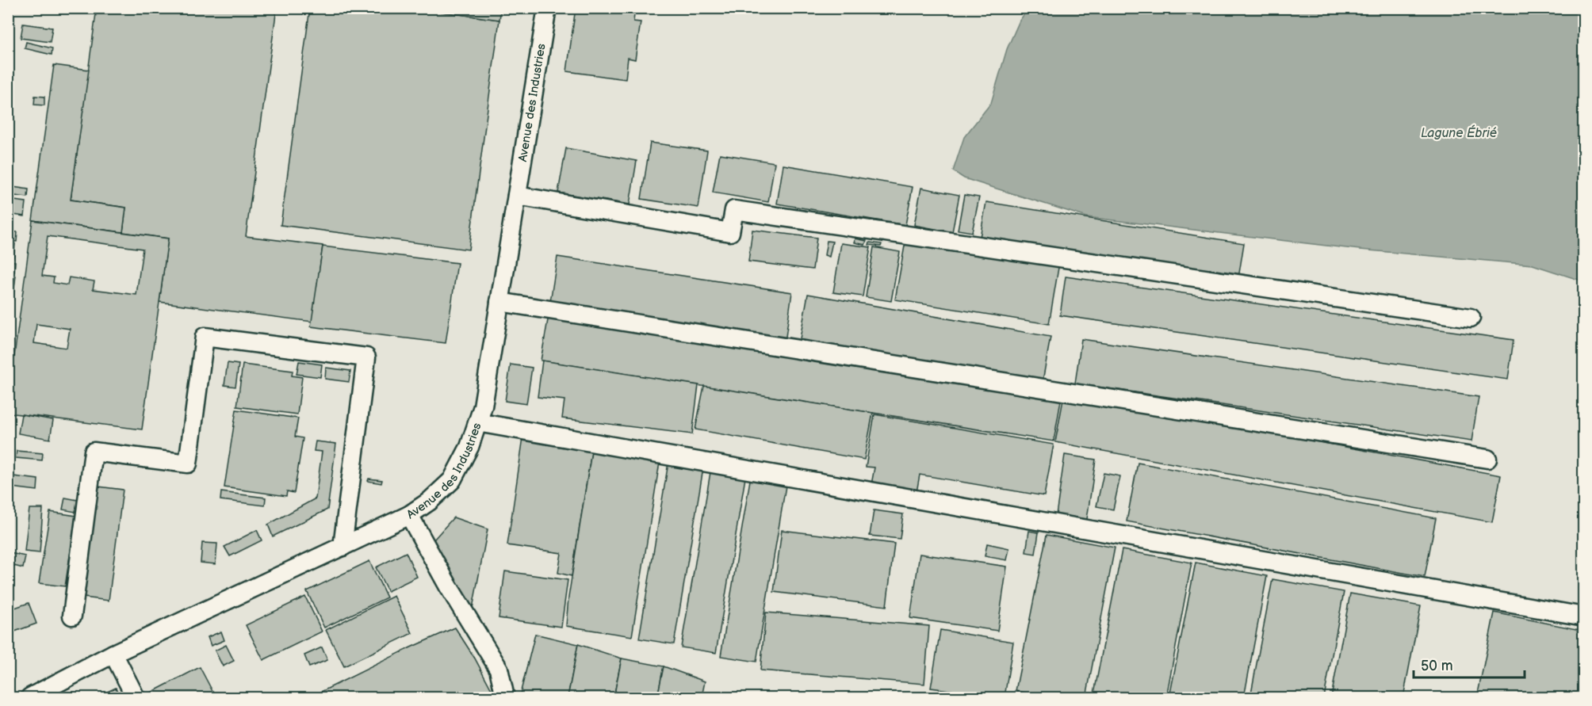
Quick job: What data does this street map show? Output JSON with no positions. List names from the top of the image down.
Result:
{
  "streets": {
    "street": ["Avenue des Industries"]
  },
  "water": ["Lagune Ébrié"],
  "scale_bar": "50 m"
}
